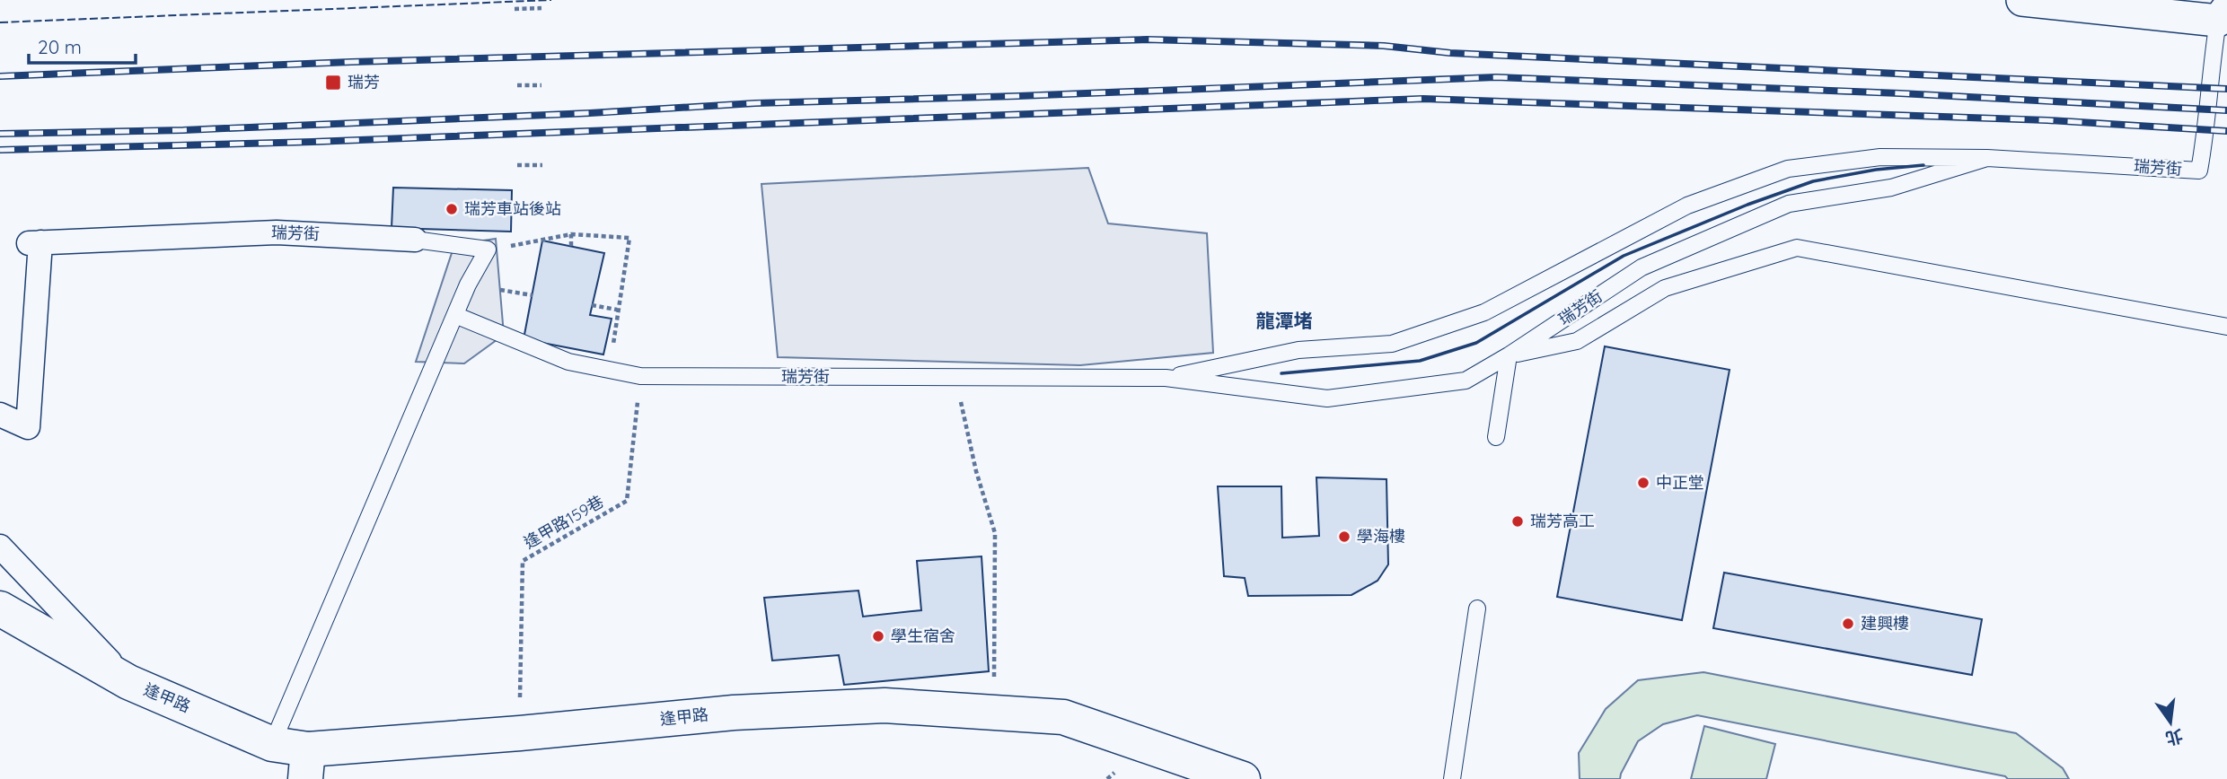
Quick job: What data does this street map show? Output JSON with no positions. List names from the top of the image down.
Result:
{
  "streets": {
    "main road": ["逢甲路"],
    "street": ["瑞芳街"],
    "path": ["逢甲路159巷"]
  },
  "crossings": [
    ["瑞芳街", "逢甲路159巷"],
    ["逢甲路159巷", "逢甲路"]
  ],
  "districts": ["龍潭堵"],
  "places": {
    "transit": ["瑞芳"],
    "other": [
      "瑞芳車站後站",
      "中正堂",
      "瑞芳高工",
      "學海樓",
      "建興樓",
      "學生宿舍"
    ]
  },
  "scale_bar": "20 m",
  "north": "bottom"
}
